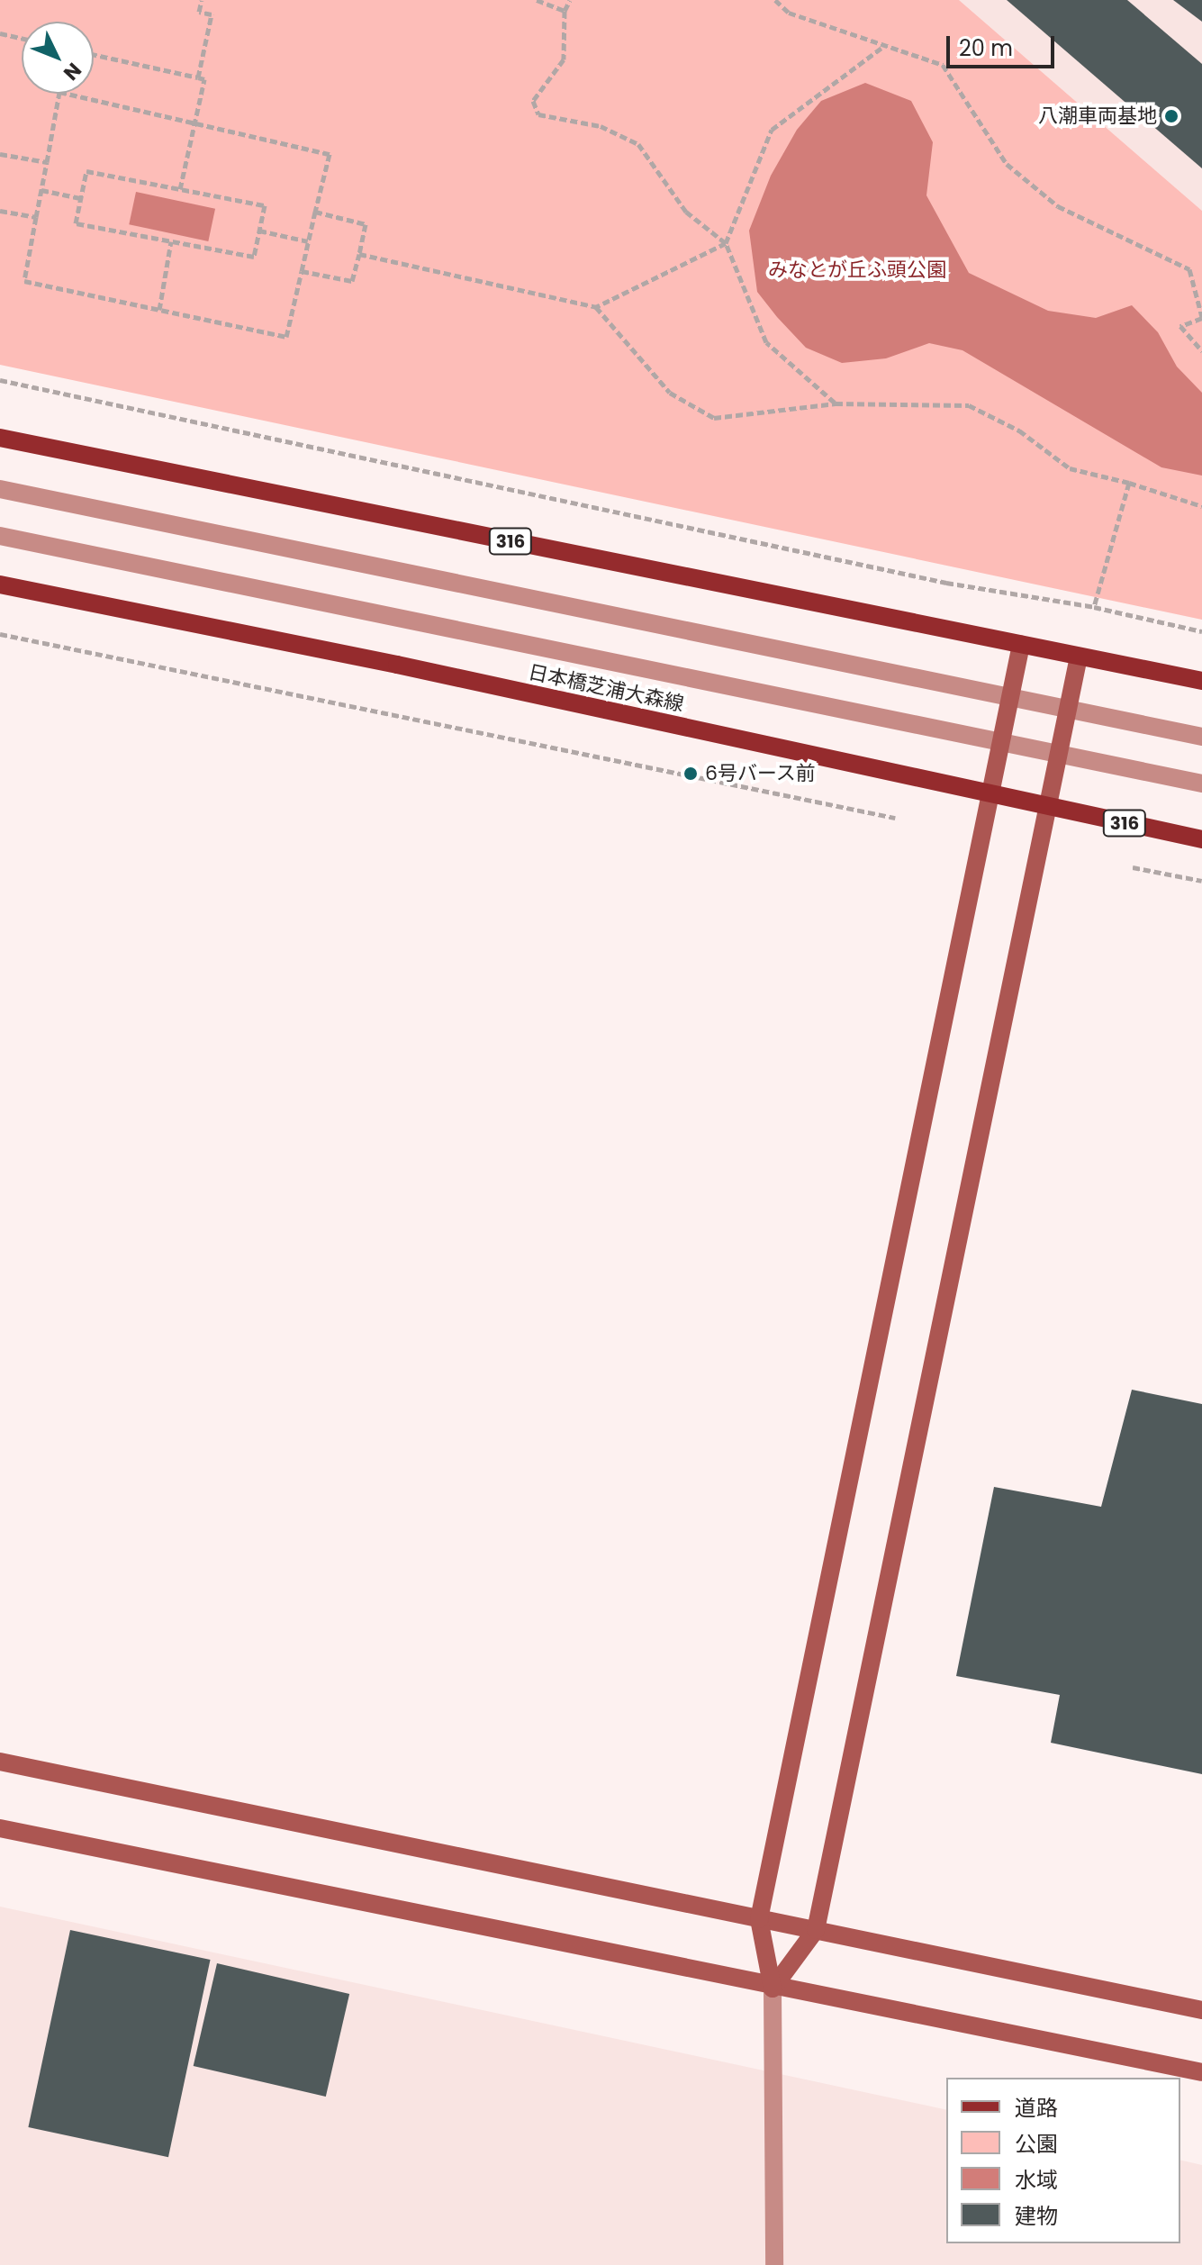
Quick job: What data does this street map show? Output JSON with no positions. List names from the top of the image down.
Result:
{
  "streets": {
    "main road": ["316", "日本橋芝浦大森線"]
  },
  "parks": ["みなとが丘ふ頭公園"],
  "places": ["八潮車両基地", "6号バース前"],
  "legend": [
    "道路",
    "公園",
    "水域",
    "建物"
  ],
  "scale_bar": "20 m",
  "north": "bottom right"
}
